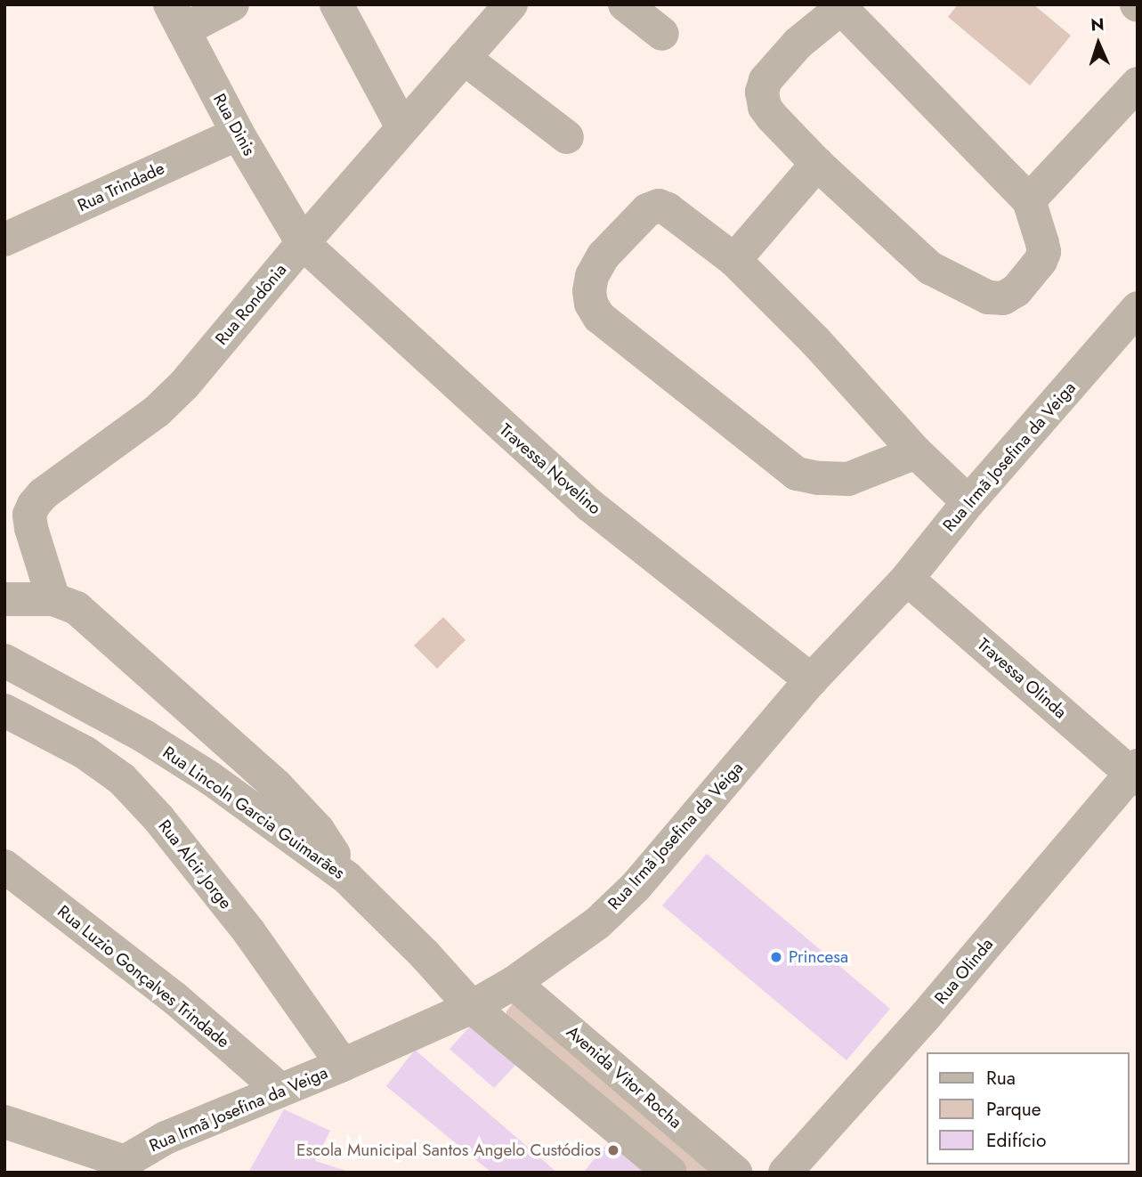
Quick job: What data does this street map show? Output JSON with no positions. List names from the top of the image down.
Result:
{
  "streets": {
    "street": [
      "Rua Dinis",
      "Rua Trindade",
      "Rua Rondônia",
      "Rua Irmã Josefina da Veiga",
      "Travessa Novelino",
      "Travessa Olinda",
      "Rua Lincoln Garcia Guimarães",
      "Rua Alcir Jorge",
      "Rua Olinda",
      "Rua Luzio Gonçalves Trindade",
      "Avenida Vitor Rocha"
    ]
  },
  "crossings": [
    ["Rua Dinis", "Rua Trindade"],
    ["Rua Dinis", "Rua Rondônia"],
    ["Rua Dinis", "Travessa Novelino"],
    ["Rua Rondônia", "Travessa Novelino"],
    ["Rua Irmã Josefina da Veiga", "Travessa Novelino"],
    ["Rua Irmã Josefina da Veiga", "Travessa Olinda"],
    ["Rua Irmã Josefina da Veiga", "Rua Lincoln Garcia Guimarães"],
    ["Rua Irmã Josefina da Veiga", "Rua Alcir Jorge"],
    ["Rua Irmã Josefina da Veiga", "Rua Luzio Gonçalves Trindade"],
    ["Rua Irmã Josefina da Veiga", "Avenida Vitor Rocha"],
    ["Travessa Olinda", "Rua Olinda"]
  ],
  "places": ["Princesa", "Escola Municipal Santos Angelo Custódios"],
  "legend": ["Rua", "Parque", "Edifício"],
  "north": "top"
}
